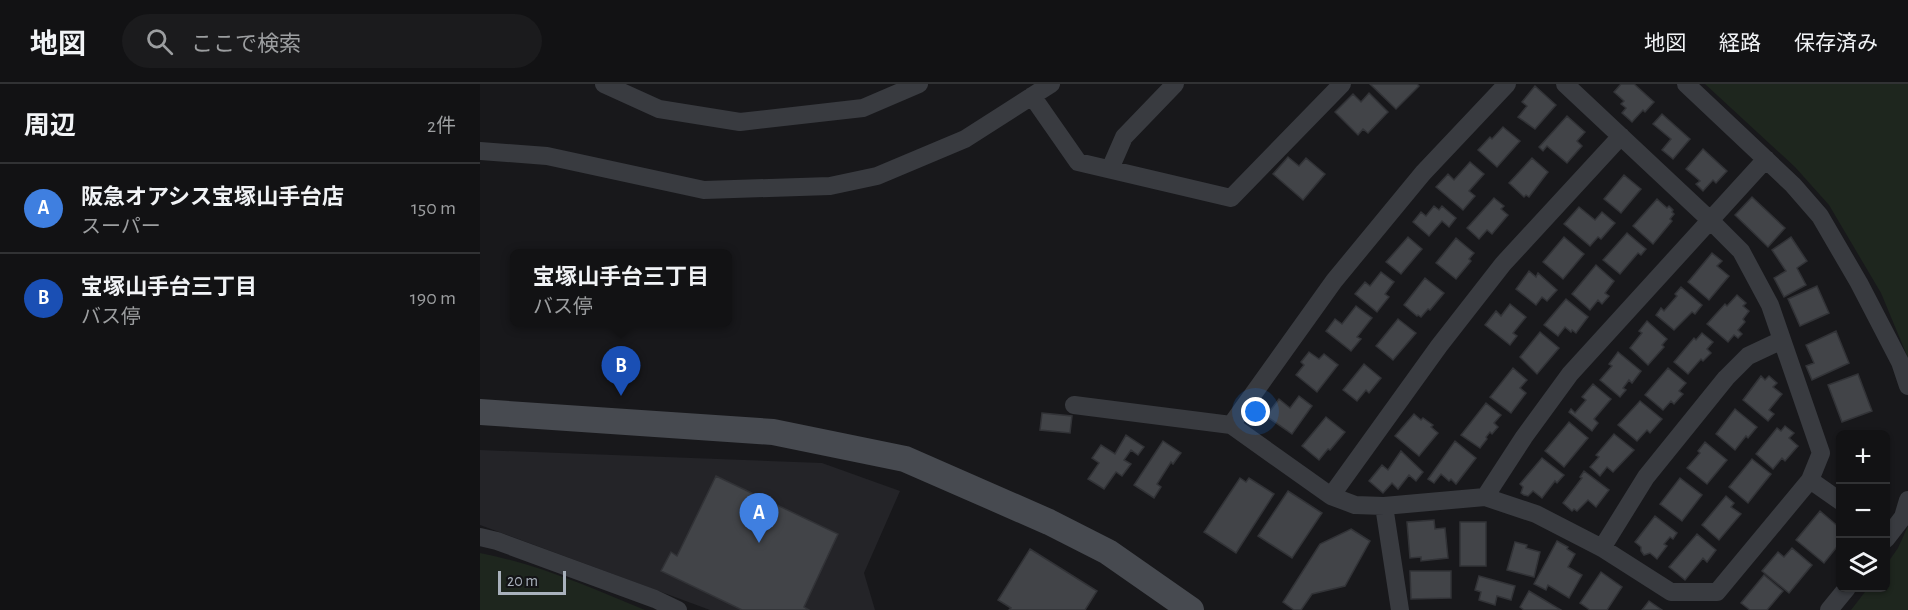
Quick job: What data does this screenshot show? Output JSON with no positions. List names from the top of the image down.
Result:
{
  "scale_bar": "20 m",
  "page": {
    "header": "地図",
    "search": "ここで検索",
    "nav": ["地図", "経路", "保存済み"],
    "heading": ["周辺", "2件"],
    "list": [
      {
        "mark": "A",
        "name": "阪急オアシス宝塚山手台店",
        "note": "スーパー",
        "value": "150 m"
      },
      {
        "mark": "B",
        "name": "宝塚山手台三丁目",
        "note": "バス停",
        "value": "190 m"
      }
    ],
    "popup": ["宝塚山手台三丁目", "バス停"],
    "pins": ["B", "A"],
    "map_buttons": ["+", "−"],
    "scale": "20 m"
  }
}
